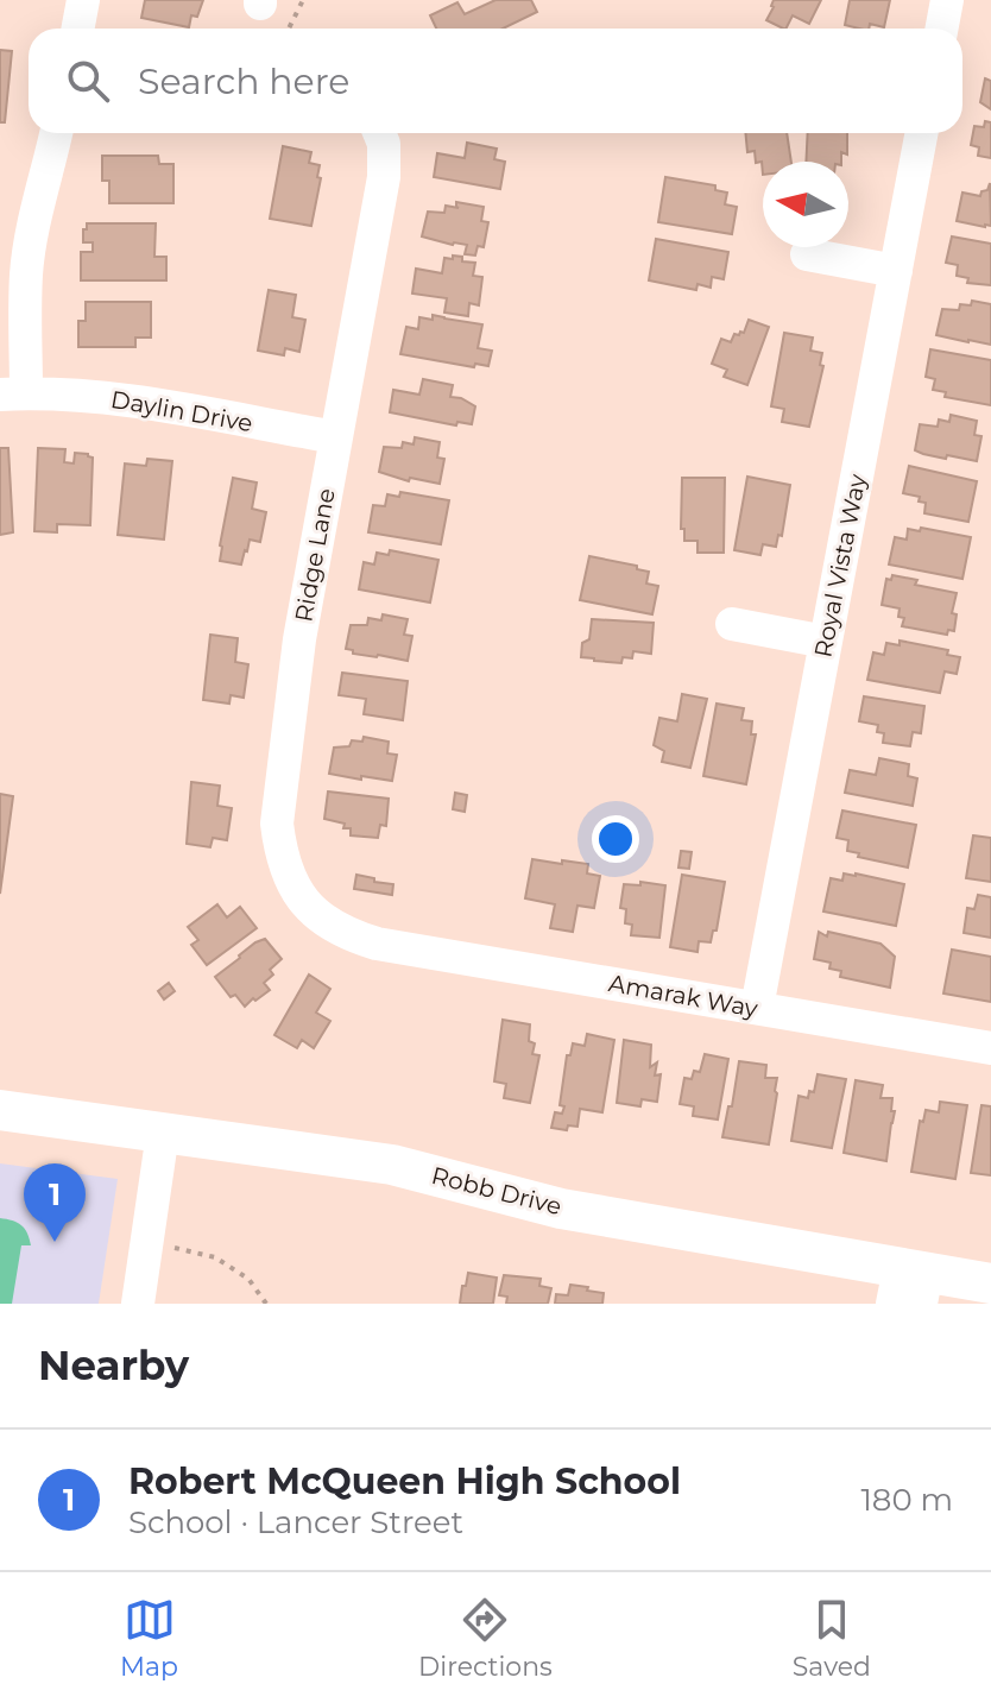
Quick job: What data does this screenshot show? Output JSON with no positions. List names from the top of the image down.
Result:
{
  "streets": {
    "main road": ["Robb Drive"],
    "street": [
      "Daylin Drive",
      "Ridge Lane",
      "Royal Vista Way",
      "Amarak Way"
    ]
  },
  "crossings": [
    ["Daylin Drive", "Ridge Lane"],
    ["Ridge Lane", "Amarak Way"],
    ["Royal Vista Way", "Amarak Way"]
  ],
  "north": "left",
  "page": {
    "search": "Search here",
    "pins": "1",
    "heading": "Nearby",
    "list": [
      {
        "mark": "1",
        "name": "Robert McQueen High School",
        "note": "School · Lancer Street",
        "value": "180 m"
      }
    ],
    "nav": ["Map", "Directions", "Saved"]
  }
}
